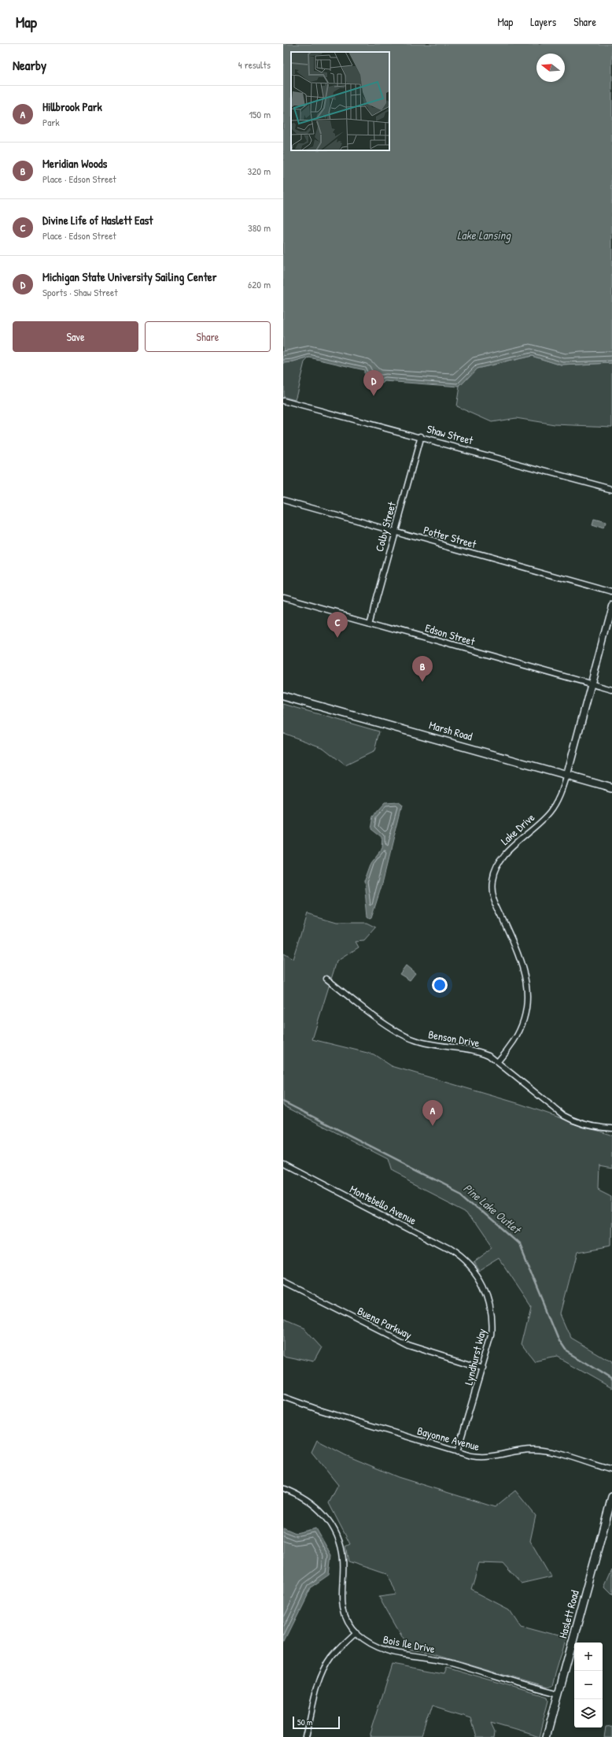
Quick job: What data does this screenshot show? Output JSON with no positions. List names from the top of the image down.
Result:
{
  "streets": {
    "main road": ["Marsh Road", "Haslett Road"],
    "street": [
      "Shaw Street",
      "Colby Street",
      "Potter Street",
      "Edson Street",
      "Lake Drive",
      "Benson Drive",
      "Montebello Avenue",
      "Buena Parkway",
      "Lyndhurst Way",
      "Bayonne Avenue",
      "Bois Ile Drive"
    ]
  },
  "crossings": [
    ["Shaw Street", "Colby Street"],
    ["Colby Street", "Potter Street"],
    ["Colby Street", "Edson Street"],
    ["Edson Street", "Lake Drive"],
    ["Marsh Road", "Lake Drive"],
    ["Lake Drive", "Benson Drive"],
    ["Montebello Avenue", "Lyndhurst Way"],
    ["Buena Parkway", "Lyndhurst Way"],
    ["Lyndhurst Way", "Bayonne Avenue"],
    ["Haslett Road", "Bois Ile Drive"]
  ],
  "water": ["Lake Lansing", "Pine Lake Outlet"],
  "scale_bar": "50 m",
  "north": "left",
  "page": {
    "header": "Map",
    "nav": ["Map", "Layers", "Share"],
    "heading": ["Nearby", "4 results"],
    "list": [
      {
        "mark": "A",
        "name": "Hillbrook Park",
        "note": "Park",
        "value": "150 m"
      },
      {
        "mark": "B",
        "name": "Meridian Woods",
        "note": "Place · Edson Street",
        "value": "320 m"
      },
      {
        "mark": "C",
        "name": "Divine Life of Haslett East",
        "note": "Place · Edson Street",
        "value": "380 m"
      },
      {
        "mark": "D",
        "name": "Michigan State University Sailing Center",
        "note": "Sports · Shaw Street",
        "value": "620 m"
      }
    ],
    "buttons": ["Save", "Share"],
    "pins": [
      "D",
      "C",
      "B",
      "A"
    ],
    "map_buttons": ["+", "−"],
    "scale": "50 m"
  }
}
